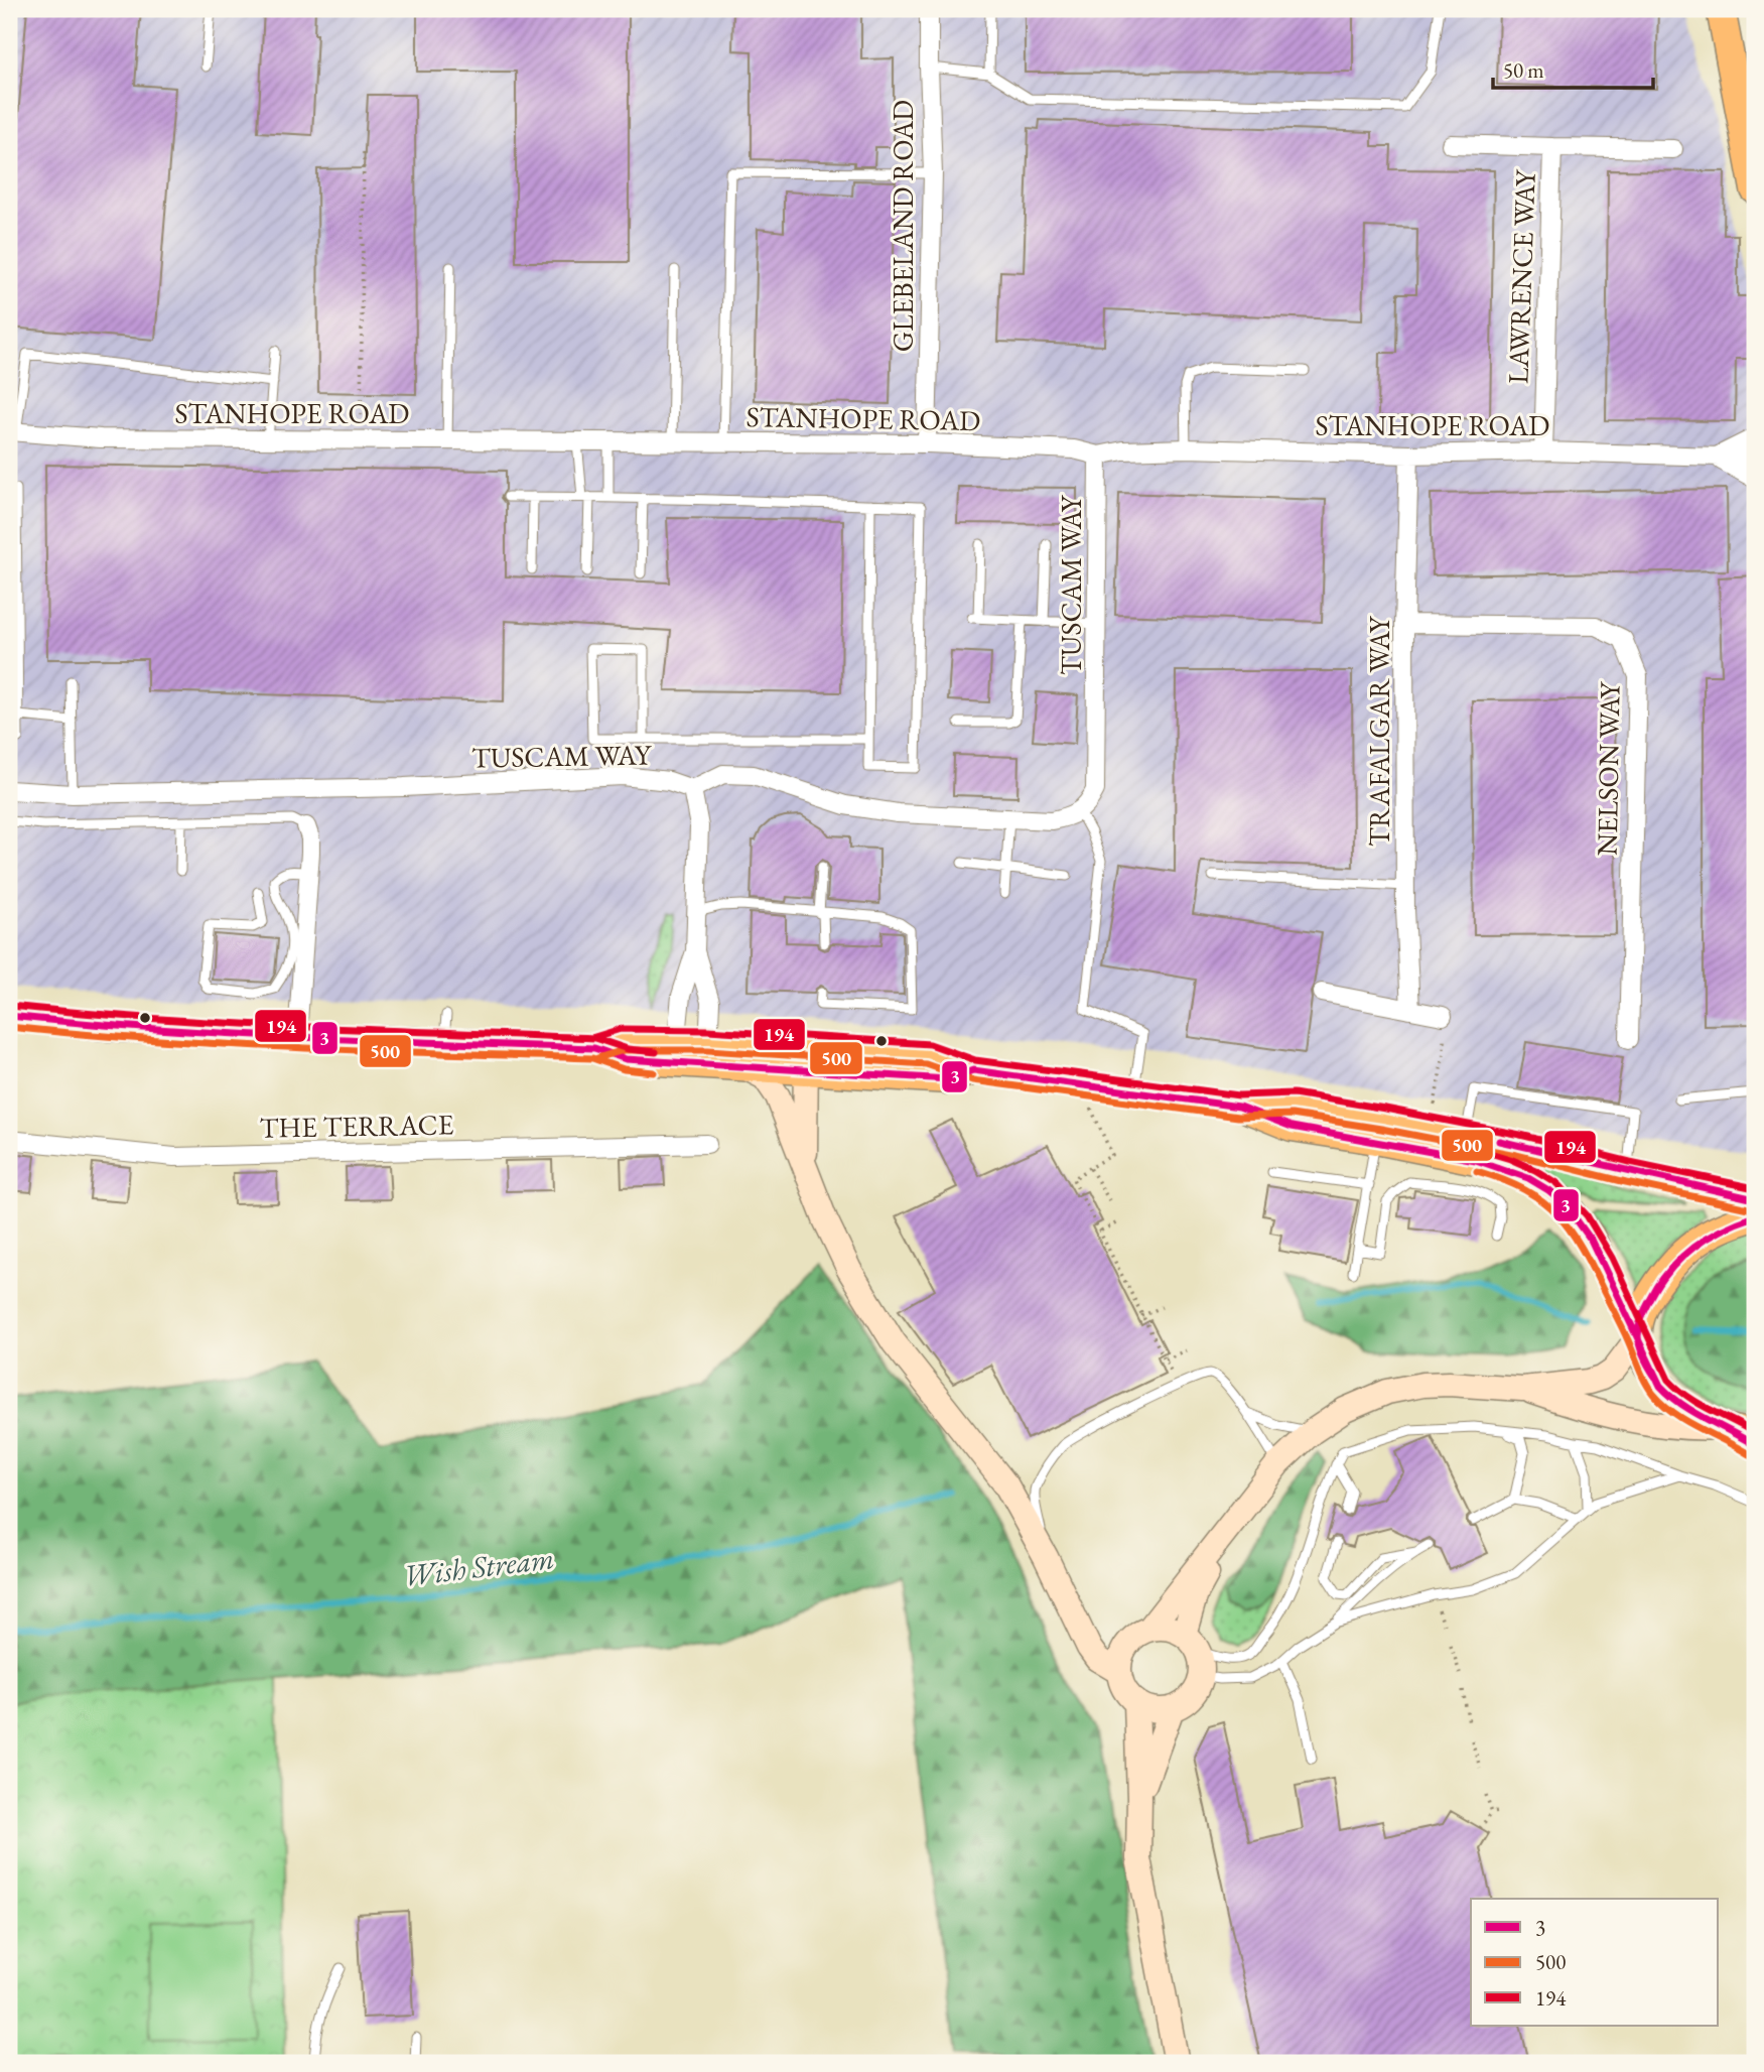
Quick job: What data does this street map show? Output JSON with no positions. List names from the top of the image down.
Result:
{
  "streets": {
    "street": [
      "GLEBELAND ROAD",
      "LAWRENCE WAY",
      "STANHOPE ROAD",
      "TUSCAM WAY",
      "TRAFALGAR WAY",
      "NELSON WAY",
      "THE TERRACE"
    ]
  },
  "crossings": [
    ["GLEBELAND ROAD", "STANHOPE ROAD"],
    ["LAWRENCE WAY", "STANHOPE ROAD"],
    ["STANHOPE ROAD", "TUSCAM WAY"],
    ["STANHOPE ROAD", "TRAFALGAR WAY"],
    ["TRAFALGAR WAY", "NELSON WAY"]
  ],
  "water": ["Wish Stream"],
  "lines": ["transit line 194", "transit line 3", "transit line 500"],
  "legend": ["3", "500", "194"],
  "scale_bar": "50 m"
}
